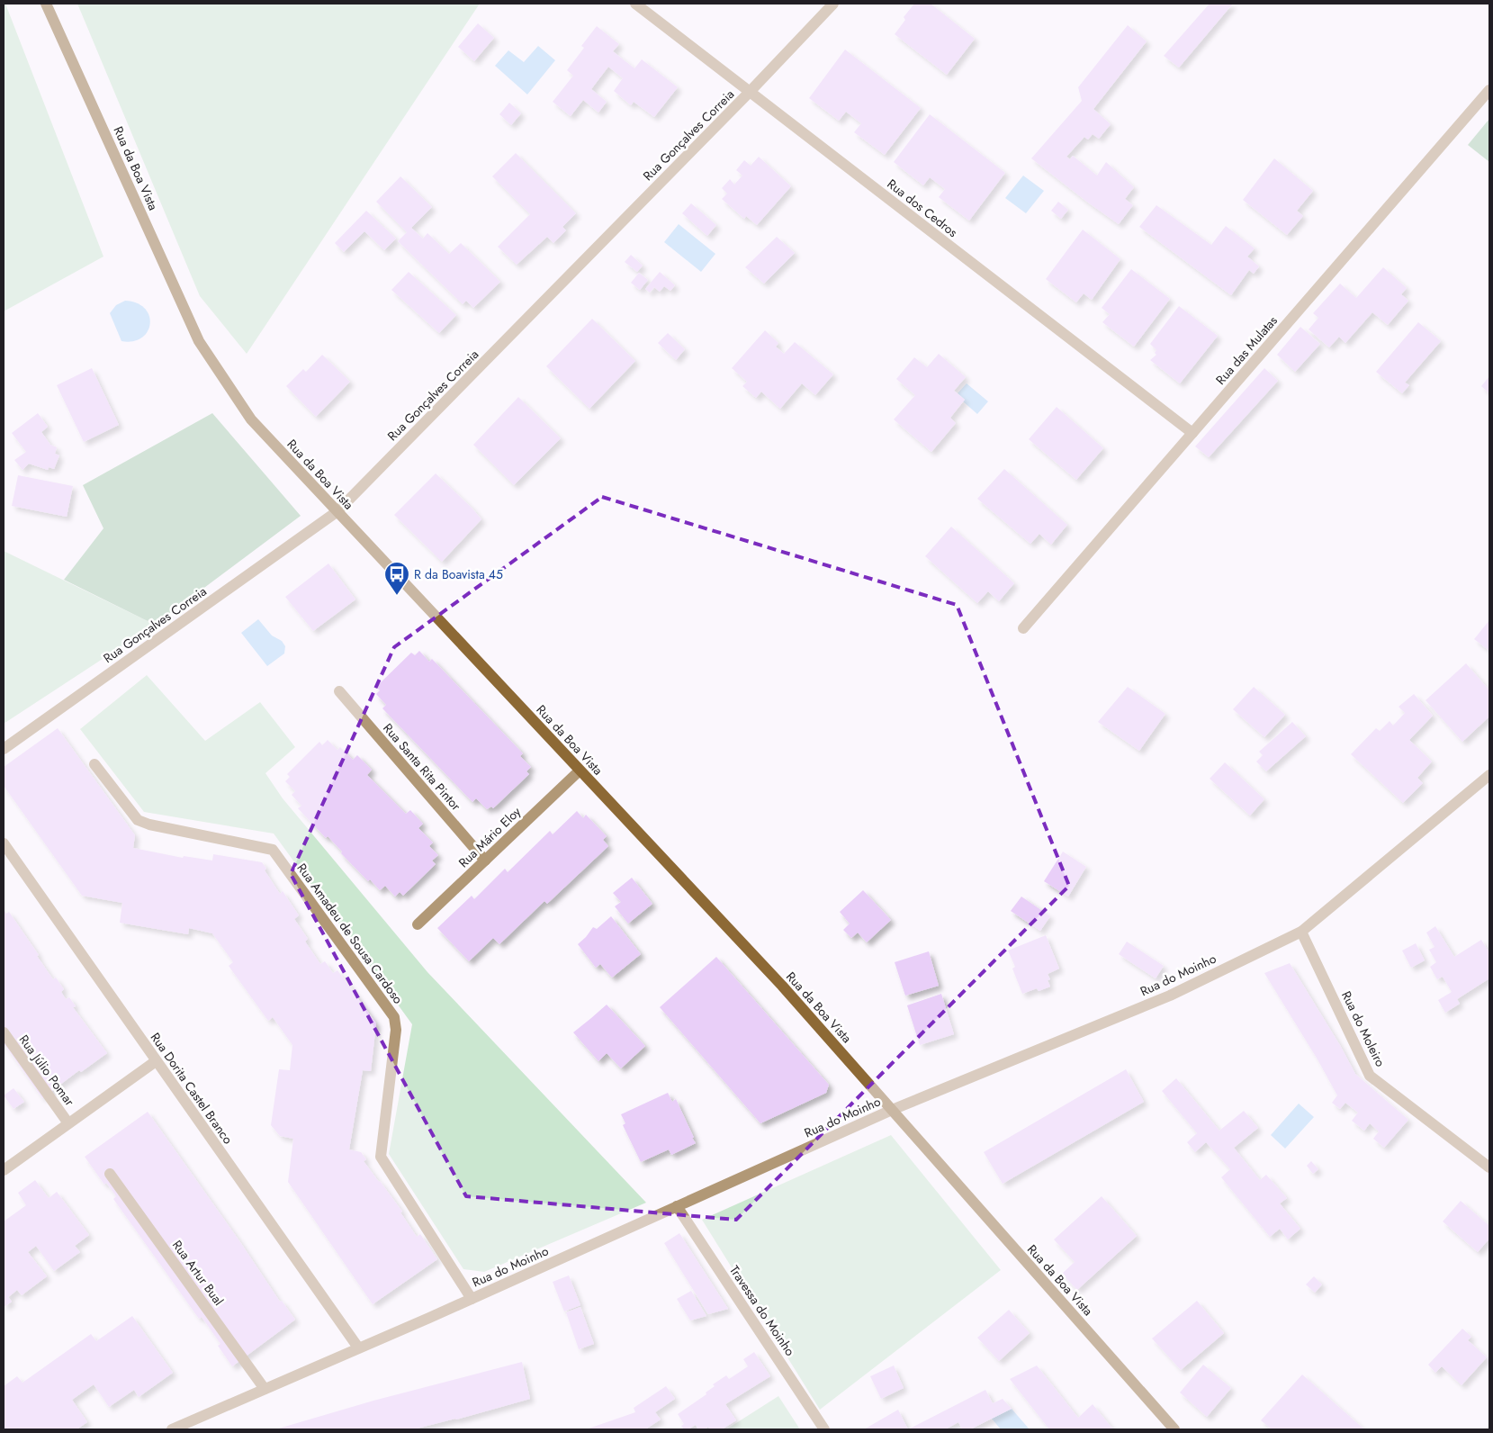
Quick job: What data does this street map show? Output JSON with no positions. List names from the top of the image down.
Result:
{
  "streets": {
    "street": [
      "Rua Gonçalves Correia",
      "Rua da Boa Vista",
      "Rua dos Cedros",
      "Rua das Mulatas",
      "Rua Santa Rita Pintor",
      "Rua Mário Eloy",
      "Rua Amadeu de Sousa Cardoso",
      "Rua do Moinho",
      "Rua do Moleiro",
      "Rua Júlio Pomar",
      "Rua Dorita Castel Branco",
      "Rua Artur Bual",
      "Travessa do Moinho"
    ]
  },
  "crossings": [
    ["Rua Gonçalves Correia", "Rua da Boa Vista"],
    ["Rua Gonçalves Correia", "Rua dos Cedros"],
    ["Rua da Boa Vista", "Rua Mário Eloy"],
    ["Rua da Boa Vista", "Rua do Moinho"],
    ["Rua dos Cedros", "Rua das Mulatas"],
    ["Rua Santa Rita Pintor", "Rua Mário Eloy"],
    ["Rua Amadeu de Sousa Cardoso", "Rua do Moinho"],
    ["Rua do Moinho", "Rua do Moleiro"],
    ["Rua do Moinho", "Rua Dorita Castel Branco"],
    ["Rua do Moinho", "Rua Artur Bual"],
    ["Rua do Moinho", "Travessa do Moinho"]
  ],
  "places": {
    "bus stop": ["R da Boavista 45"]
  }
}
